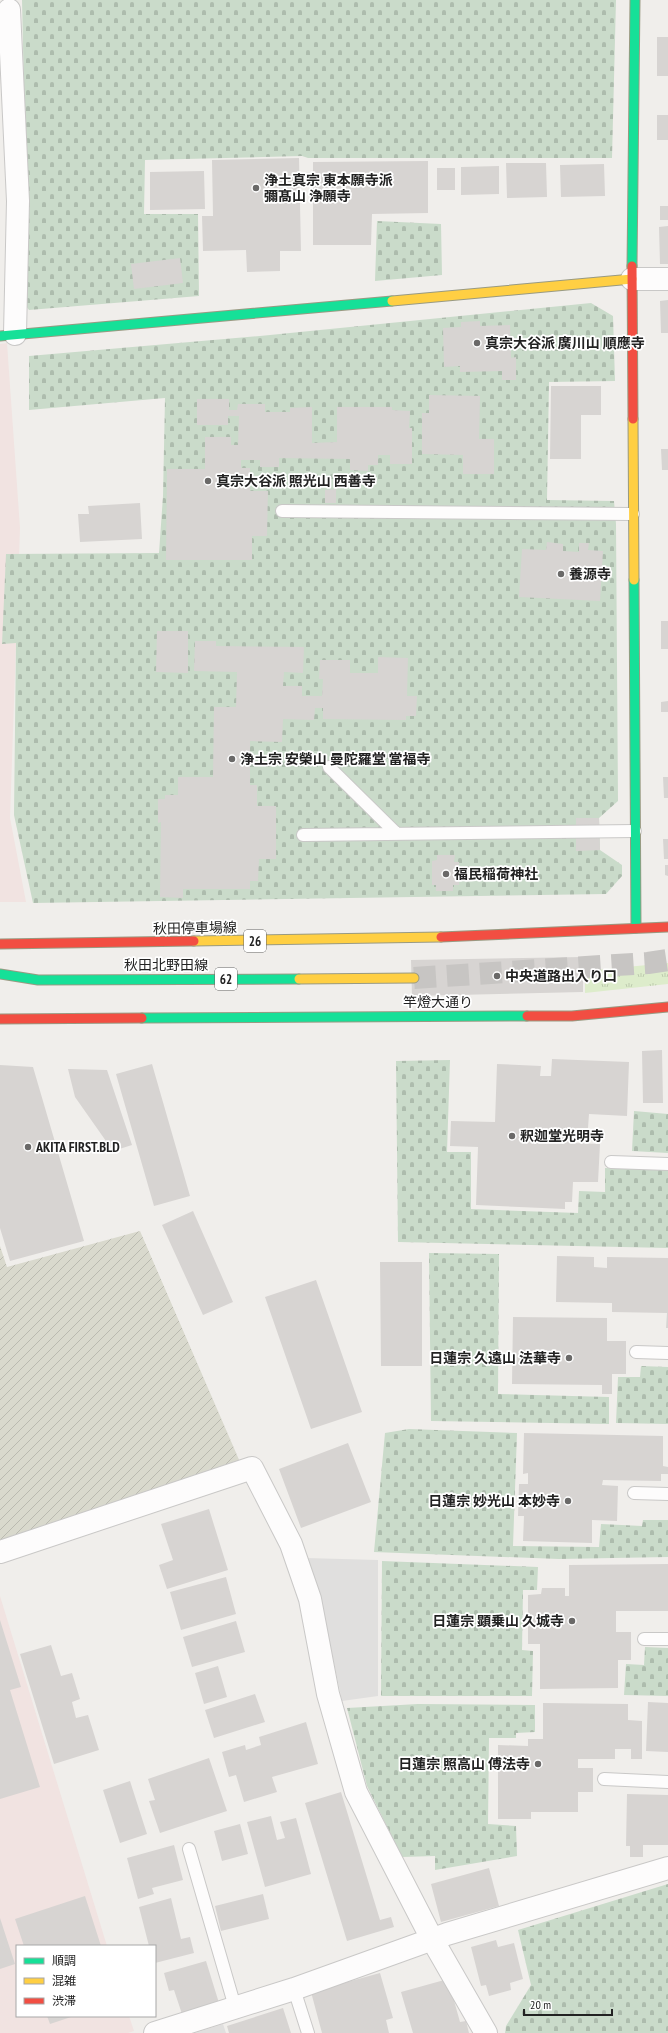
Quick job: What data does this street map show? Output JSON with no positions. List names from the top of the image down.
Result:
{
  "streets": {
    "main road": [
      "秋田停車場線",
      "26",
      "秋田北野田線",
      "62",
      "竿燈大通り"
    ]
  },
  "crossings": [
    ["秋田停車場線", "26"],
    ["秋田北野田線", "62"]
  ],
  "places": [
    "浄土真宗 東本願寺派 彌髙山 浄願寺",
    "真宗大谷派 廣川山 順應寺",
    "真宗大谷派 照光山 西善寺",
    "養源寺",
    "浄土宗 安榮山 曼陀羅堂 當福寺",
    "福民稲荷神社",
    "中央道路出入り口",
    "釈迦堂光明寺",
    "AKITA FIRST.BLD",
    "日蓮宗 久遠山 法華寺",
    "日蓮宗 妙光山 本妙寺",
    "日蓮宗 顕乗山 久城寺",
    "日蓮宗 照高山 傅法寺"
  ],
  "legend": ["順調", "混雑", "渋滞"],
  "scale_bar": "20 m"
}
